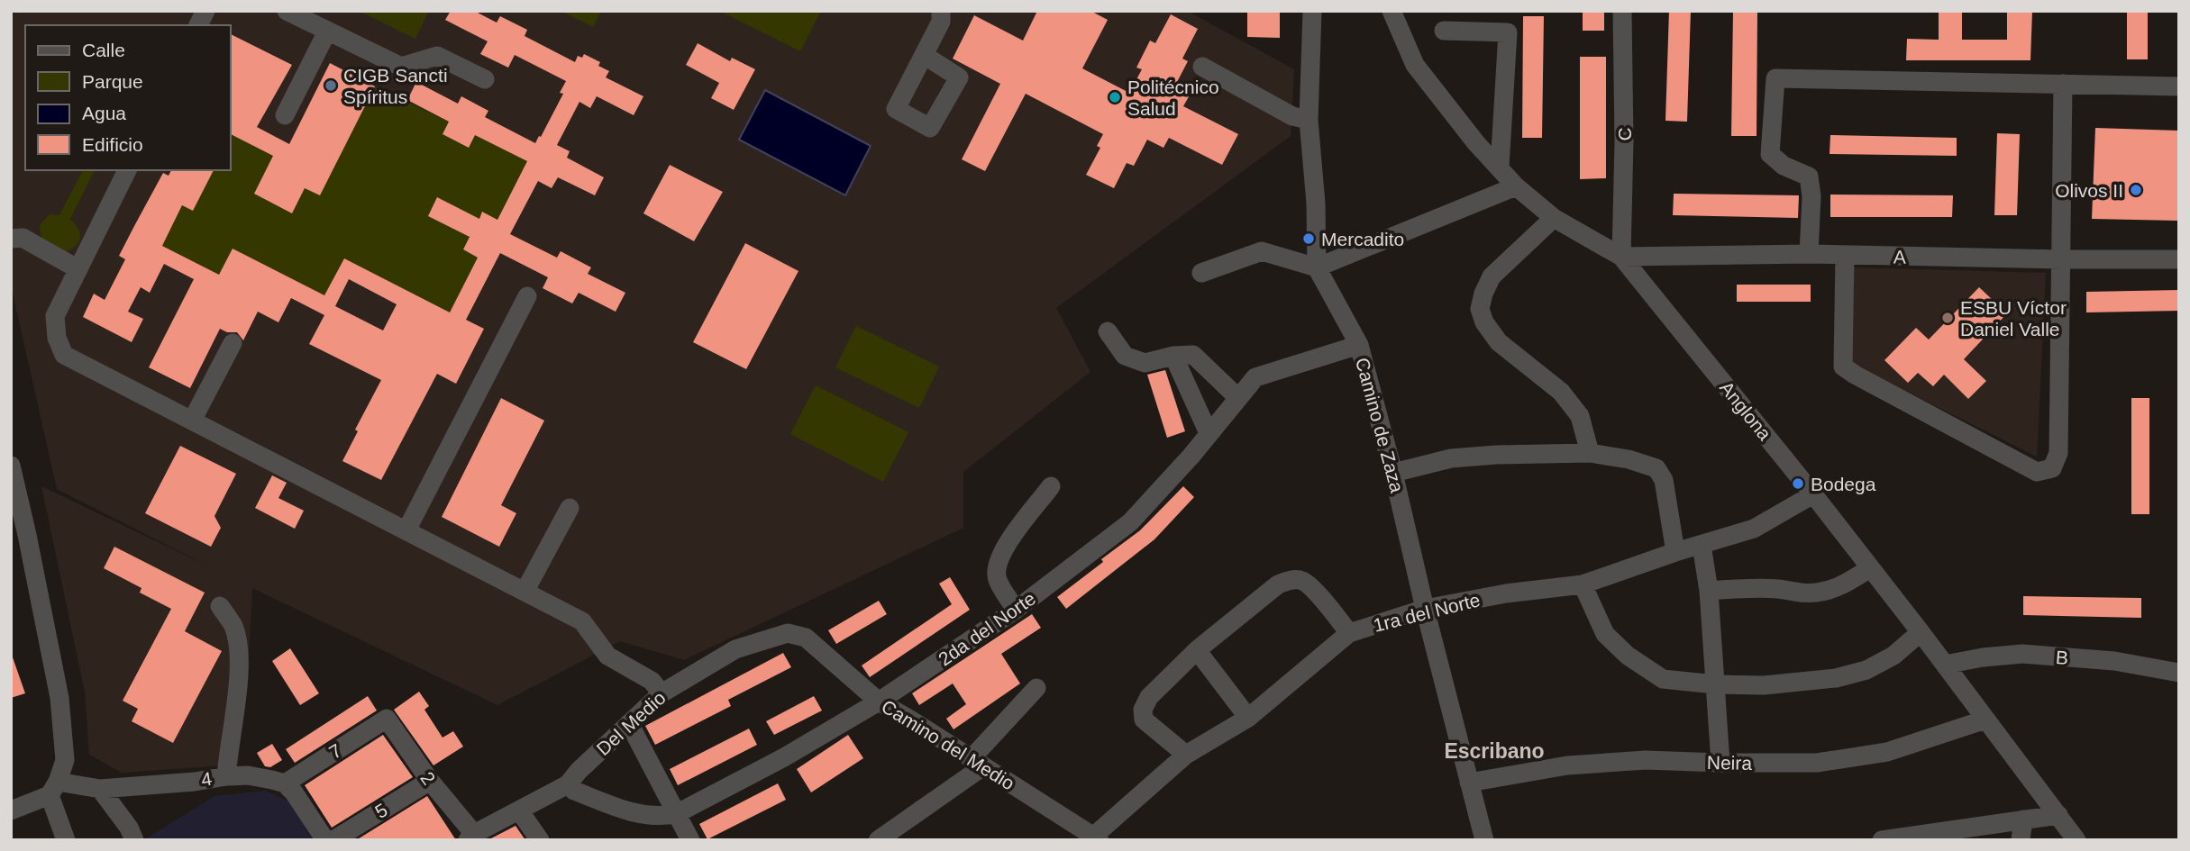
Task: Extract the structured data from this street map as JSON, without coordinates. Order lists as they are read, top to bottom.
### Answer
{
  "streets": {
    "street": [
      "C",
      "A",
      "Anglona",
      "Camino de Zaza",
      "1ra del Norte",
      "2da del Norte",
      "B",
      "Del Medio",
      "Camino del Medio",
      "7",
      "Neira",
      "2",
      "4",
      "5"
    ]
  },
  "crossings": [
    ["C", "A"],
    ["C", "Anglona"],
    ["A", "Anglona"],
    ["Anglona", "1ra del Norte"],
    ["Anglona", "B"],
    ["Anglona", "Neira"],
    ["Camino de Zaza", "1ra del Norte"],
    ["Camino de Zaza", "2da del Norte"],
    ["Camino de Zaza", "Neira"],
    ["1ra del Norte", "Camino del Medio"],
    ["2da del Norte", "Del Medio"],
    ["2da del Norte", "Camino del Medio"],
    ["Del Medio", "Camino del Medio"],
    ["Del Medio", "2"],
    ["7", "2"],
    ["7", "4"],
    ["2", "5"]
  ],
  "districts": ["Escribano"],
  "places": [
    "CIGB Sancti Spíritus",
    "Politécnico Salud",
    "Olivos II",
    "Mercadito",
    "ESBU Víctor Daniel Valle",
    "Bodega"
  ],
  "legend": [
    "Calle",
    "Parque",
    "Agua",
    "Edificio"
  ]
}
